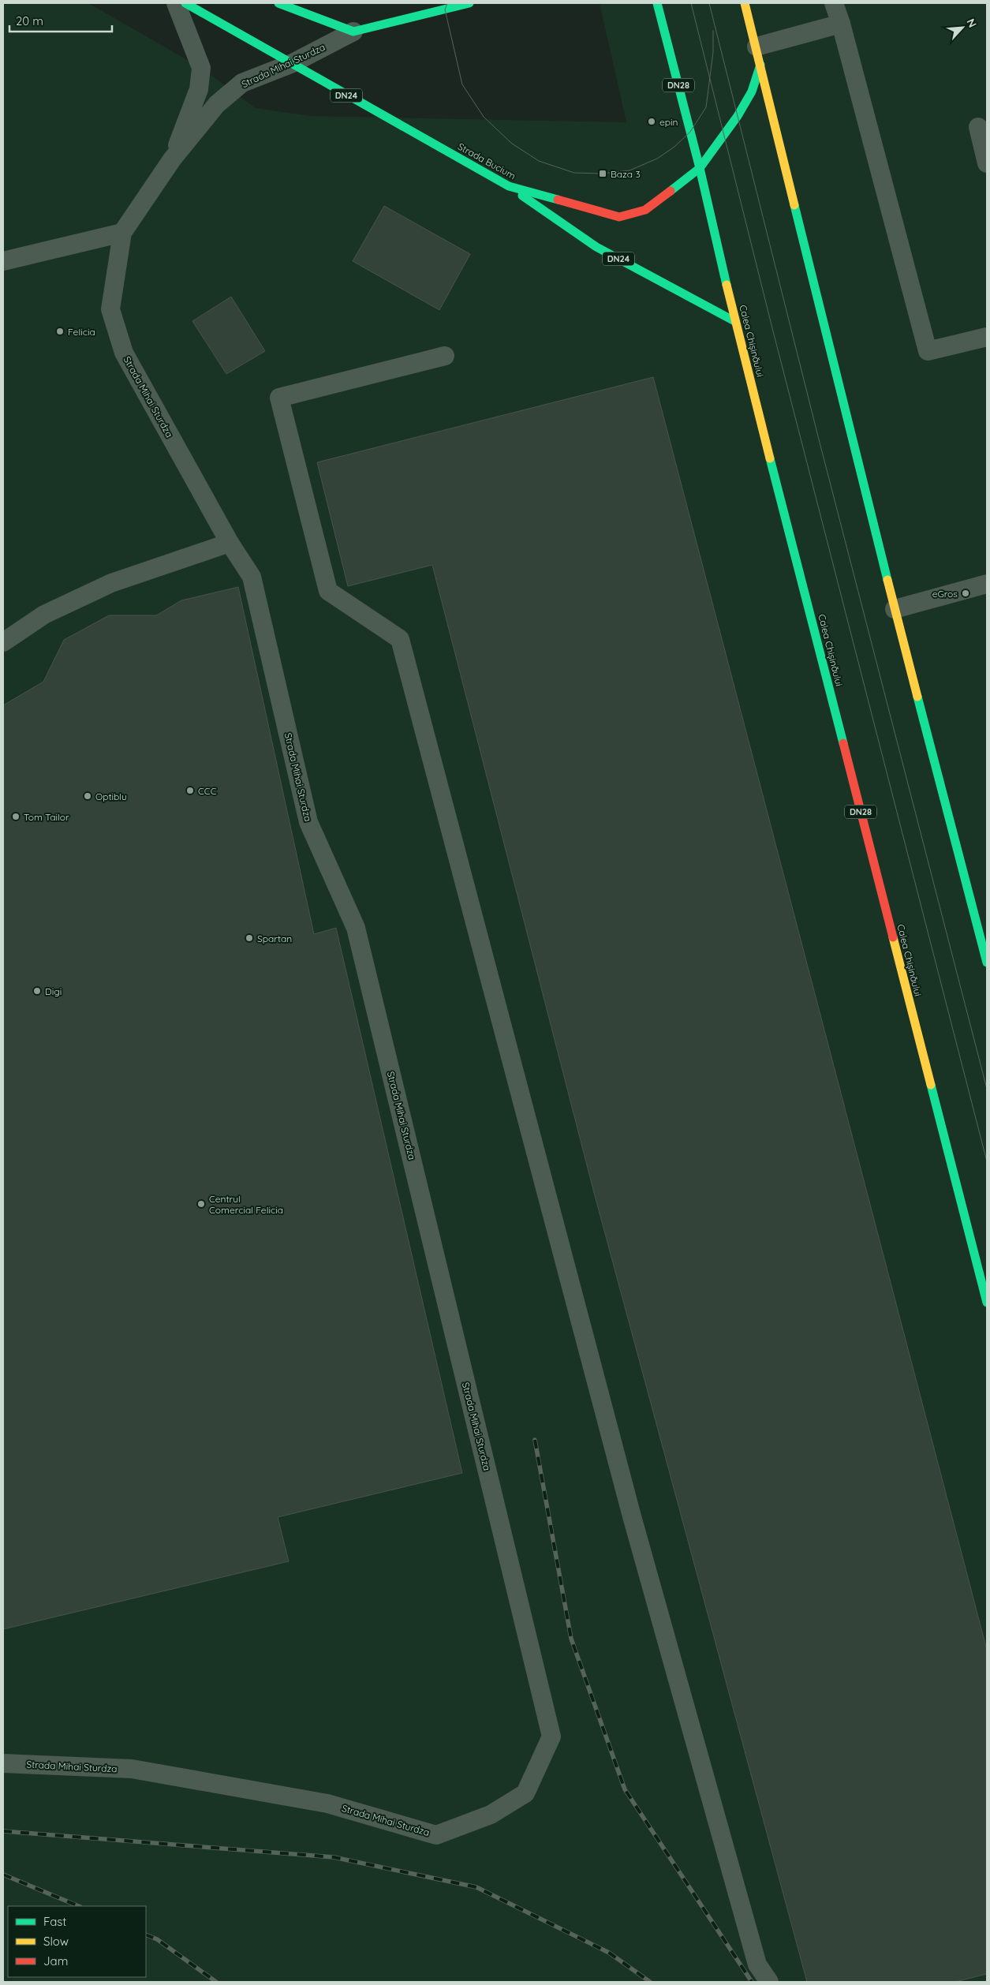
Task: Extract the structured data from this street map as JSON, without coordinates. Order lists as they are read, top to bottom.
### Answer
{
  "streets": {
    "main road": [
      "DN28",
      "DN24",
      "Strada Bucium",
      "Calea Chișinăului"
    ],
    "lane": ["Strada Mihai Sturdza"]
  },
  "crossings": [
    ["Strada Mihai Sturdza", "Strada Bucium"],
    ["DN24", "Strada Bucium"],
    ["DN24", "Calea Chișinăului"],
    ["Strada Bucium", "Calea Chișinăului"]
  ],
  "places": {
    "other": [
      "epin",
      "Felicia",
      "eGros",
      "CCC",
      "Optiblu",
      "Tom Tailor",
      "Spartan",
      "Digi",
      "Centrul Comercial Felicia"
    ],
    "transit": ["Baza 3"]
  },
  "legend": ["Fast", "Slow", "Jam"],
  "scale_bar": "20 m",
  "north": "top right"
}
